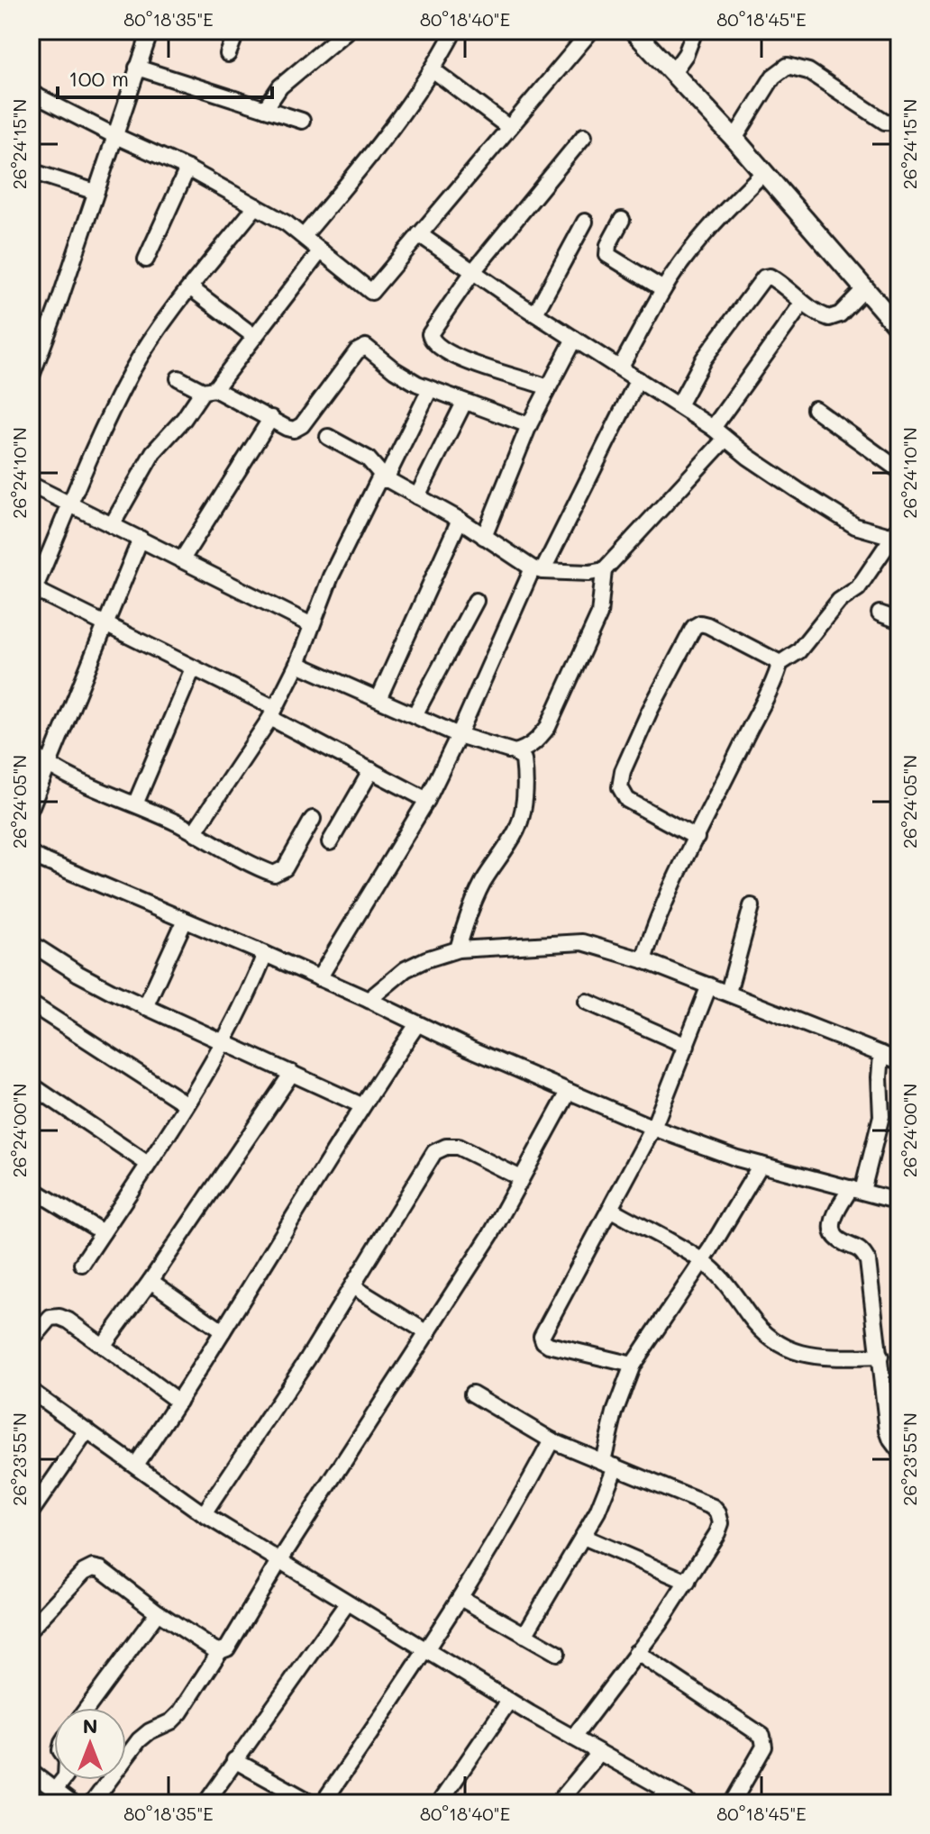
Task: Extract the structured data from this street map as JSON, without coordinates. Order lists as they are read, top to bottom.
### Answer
{
  "scale_bar": "100 m",
  "north": "top",
  "coordinates": [
    "80°18'35\"E",
    "80°18'40\"E",
    "80°18'45\"E",
    "26°24'15\"N",
    "26°24'10\"N",
    "26°24'05\"N",
    "26°24'00\"N",
    "26°23'55\"N"
  ]
}
